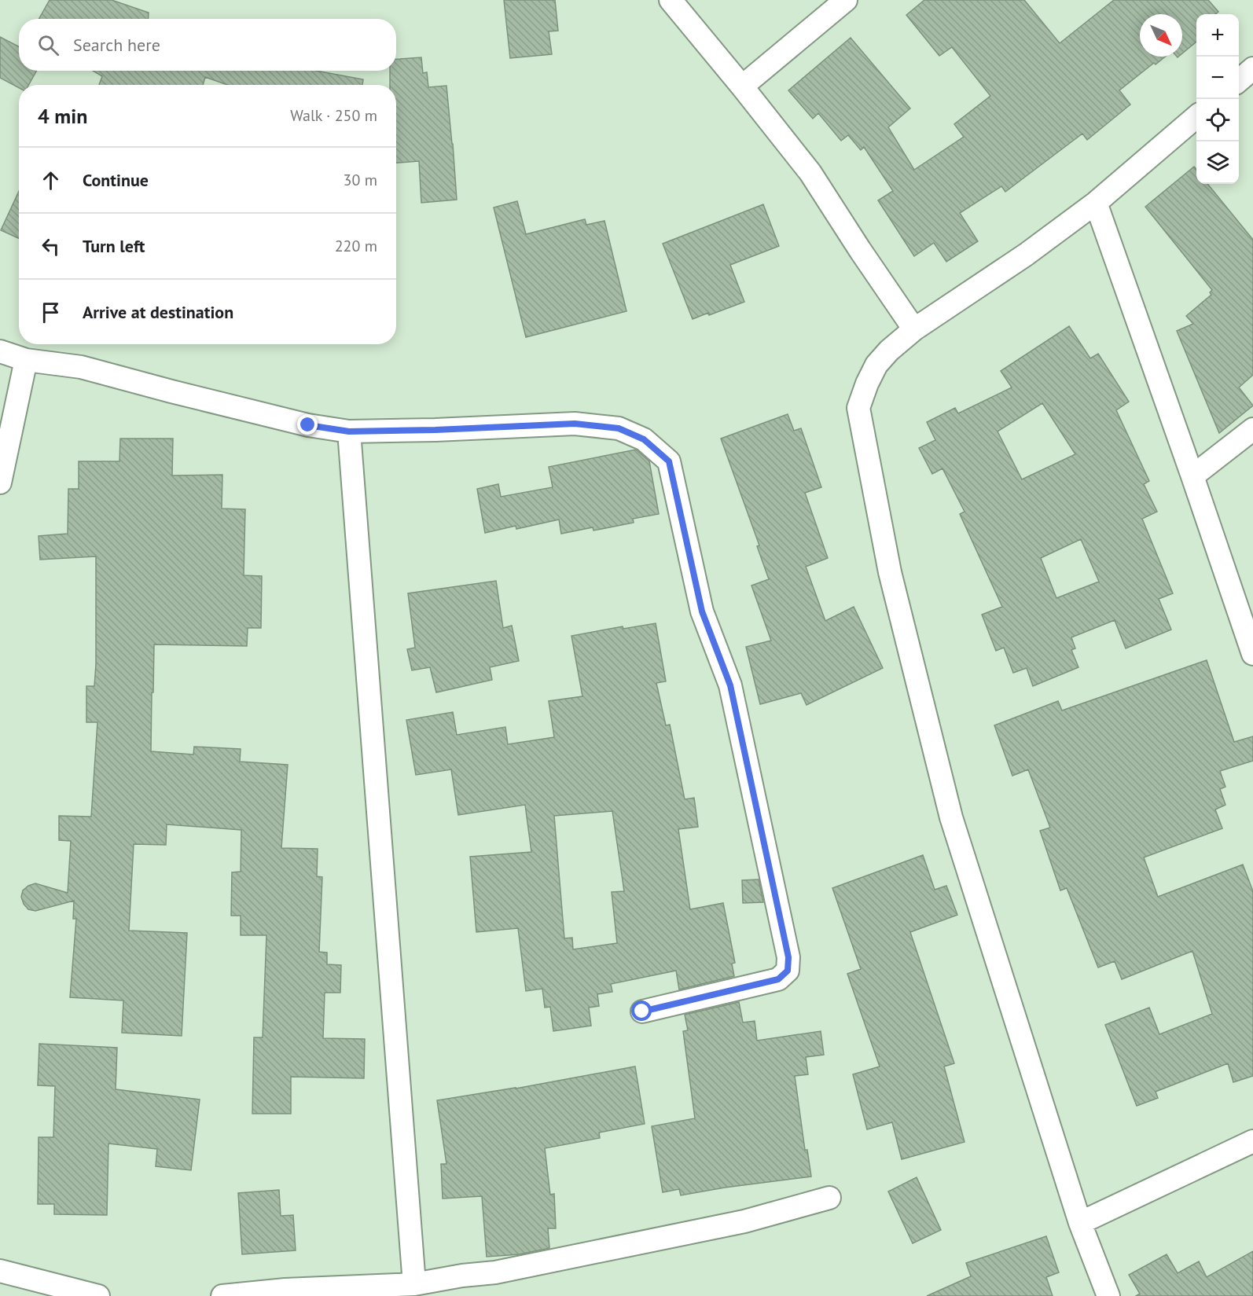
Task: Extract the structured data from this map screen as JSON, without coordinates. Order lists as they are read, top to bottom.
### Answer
{
  "north": "bottom right",
  "page": {
    "map_buttons": ["+", "−"],
    "search": "Search here",
    "heading": ["4 min", "Walk · 250 m"],
    "list": [
      ["Continue", "30 m"],
      ["Turn left", "220 m"],
      "Arrive at destination"
    ]
  }
}
